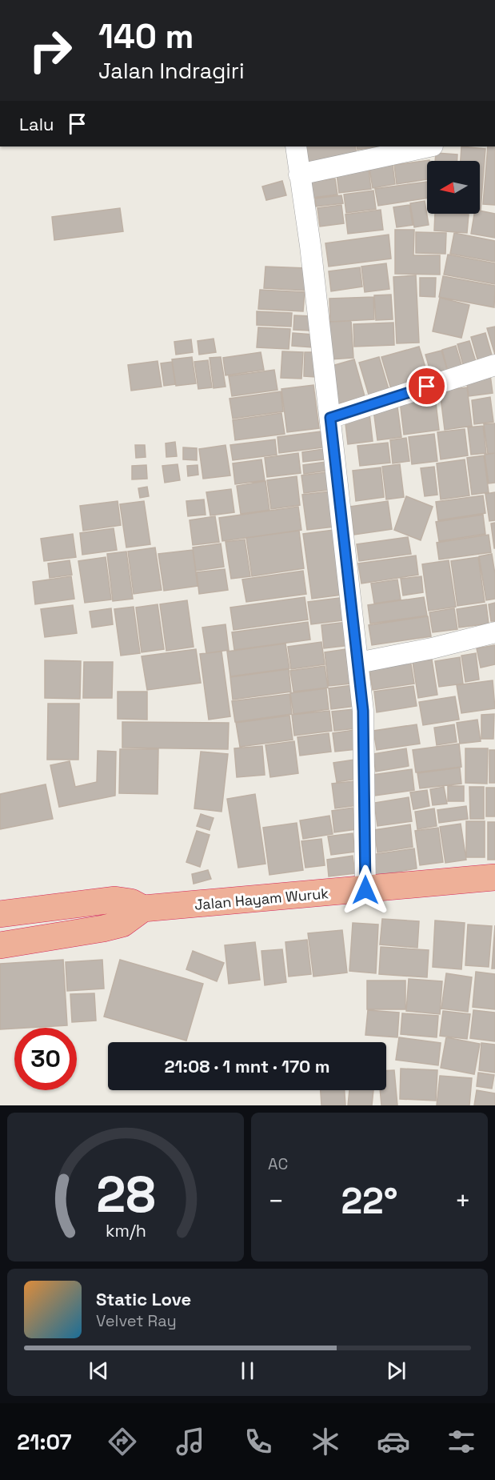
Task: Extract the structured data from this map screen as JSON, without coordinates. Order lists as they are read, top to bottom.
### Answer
{
  "streets": {
    "highway": ["Jalan Hayam Wuruk"]
  },
  "north": "left",
  "page": {
    "turn": ["140 m", "Jalan Indragiri"],
    "then": "Lalu",
    "limit": "30",
    "trip": "21:08 · 1 mnt · 170 m",
    "tile": "AC",
    "heat": ["−", "22°", "+"],
    "song": ["Static Love", "Velvet Ray"],
    "tabs": "21:07",
    "gauge": ["28", "km/h"]
  }
}
